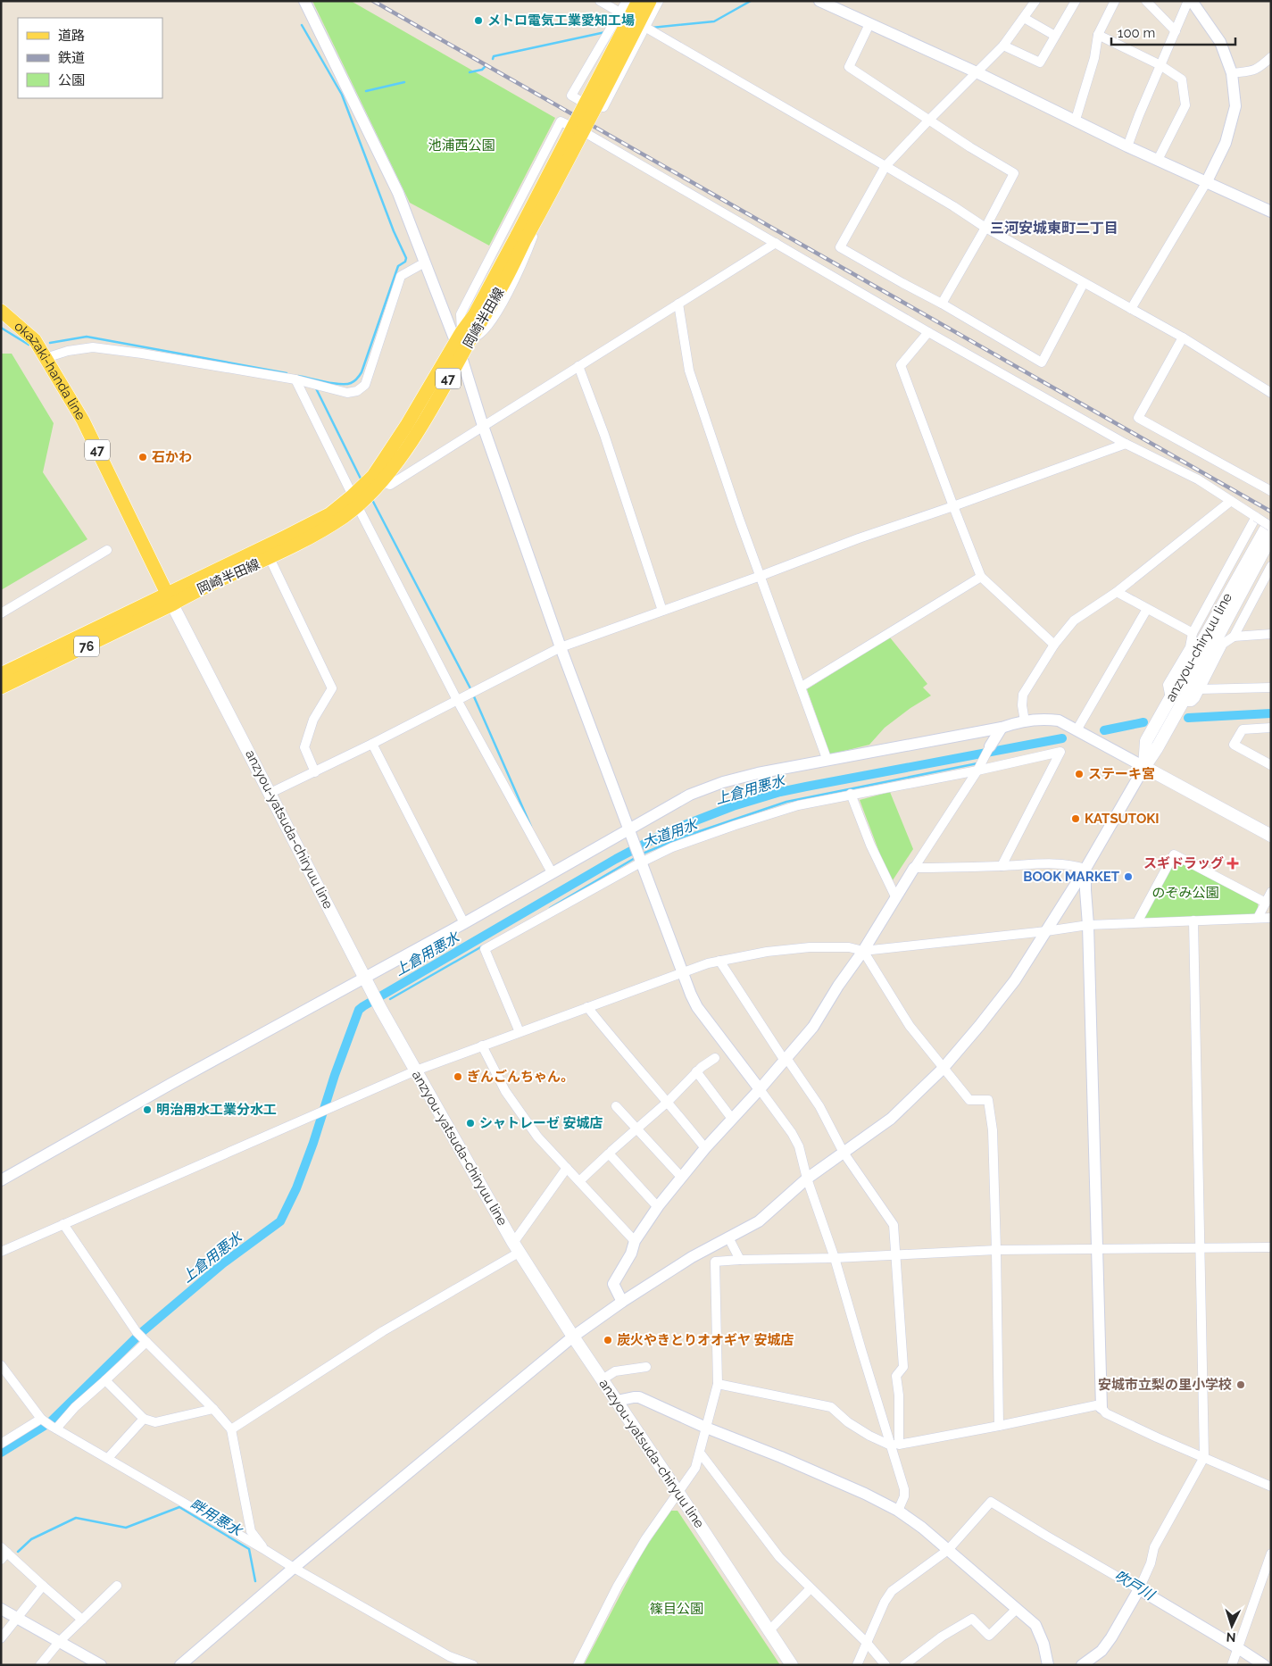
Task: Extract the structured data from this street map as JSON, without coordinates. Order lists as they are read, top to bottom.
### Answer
{
  "streets": {
    "main road": [
      "岡崎半田線",
      "okazaki-handa line",
      "47",
      "76",
      "anzyou-chiryuu line",
      "anzyou-yatsuda-chiryuu line"
    ]
  },
  "crossings": [
    ["岡崎半田線", "okazaki-handa line"],
    ["岡崎半田線", "76"],
    ["岡崎半田線", "anzyou-yatsuda-chiryuu line"],
    ["okazaki-handa line", "76"],
    ["okazaki-handa line", "anzyou-yatsuda-chiryuu line"],
    ["76", "anzyou-yatsuda-chiryuu line"]
  ],
  "districts": ["三河安城東町二丁目"],
  "water": [
    "上倉用悪水",
    "大道用水",
    "畔用悪水",
    "吹戸川"
  ],
  "parks": ["池浦西公園", "のぞみ公園", "篠目公園"],
  "places": {
    "other": [
      "メトロ電気工業愛知工場",
      "石かわ",
      "ステーキ宮",
      "KATSUTOKI",
      "BOOK MARKET",
      "ぎんごんちゃん。",
      "明治用水工業分水工",
      "シャトレーゼ 安城店",
      "炭火やきとりオオギヤ 安城店",
      "安城市立梨の里小学校"
    ],
    "health": ["スギドラッグ"]
  },
  "legend": ["道路", "鉄道", "公園"],
  "scale_bar": "100 m",
  "north": "bottom"
}
